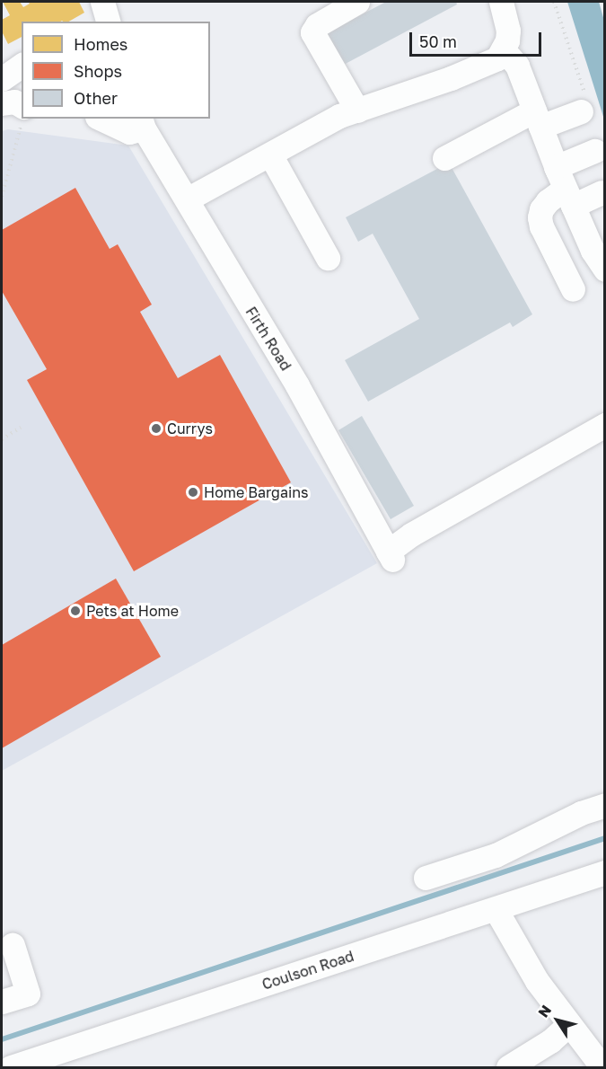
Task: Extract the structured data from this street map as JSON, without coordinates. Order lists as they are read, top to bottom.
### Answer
{
  "streets": {
    "street": ["Firth Road", "Coulson Road"]
  },
  "places": ["Currys", "Home Bargains", "Pets at Home"],
  "legend": ["Homes", "Shops", "Other"],
  "scale_bar": "50 m",
  "north": "top left"
}
